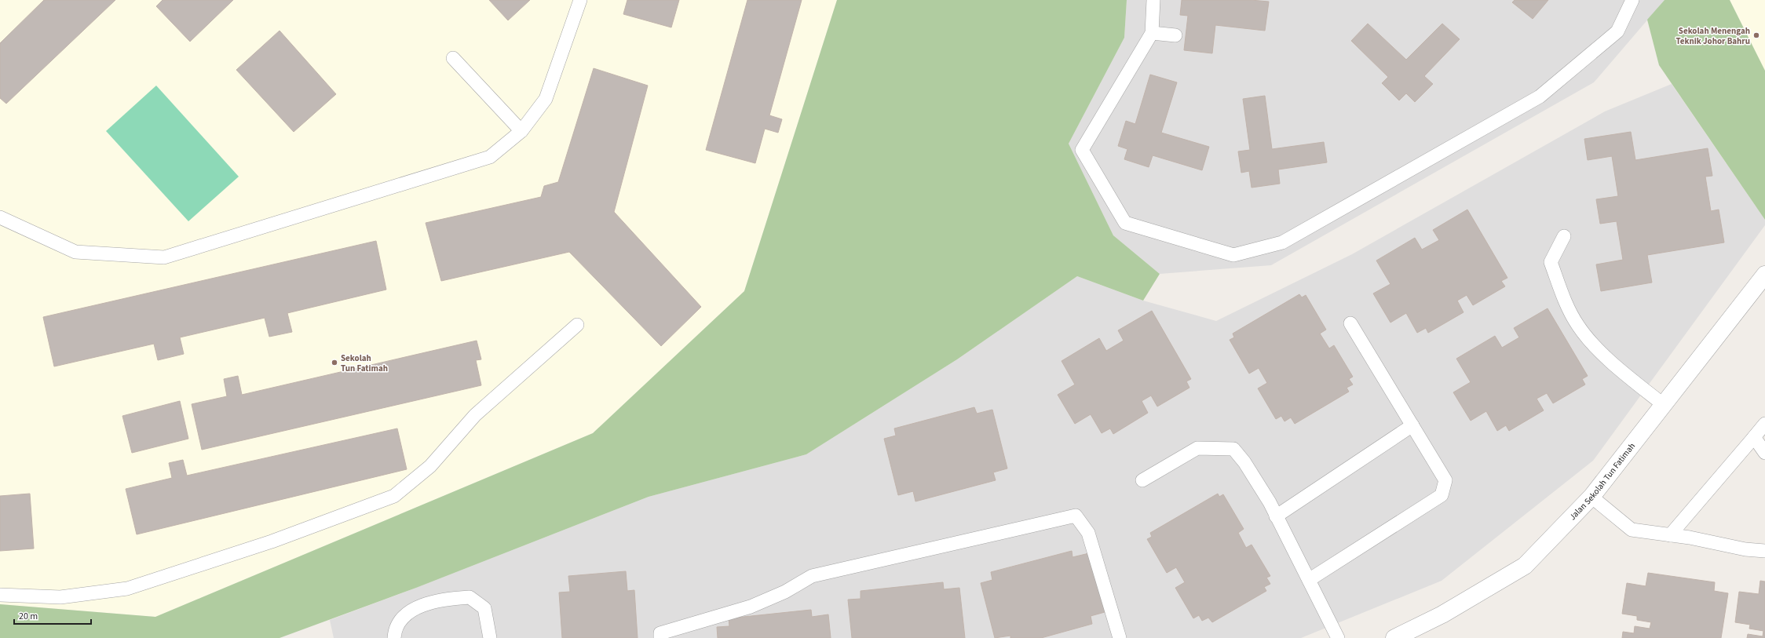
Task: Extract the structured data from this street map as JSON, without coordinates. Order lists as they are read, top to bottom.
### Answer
{
  "streets": {
    "street": ["Jalan Sekolah Tun Fatimah"]
  },
  "places": ["Sekolah Menengah Teknik Johor Bahru", "Sekolah Tun Fatimah"],
  "scale_bar": "20 m"
}
